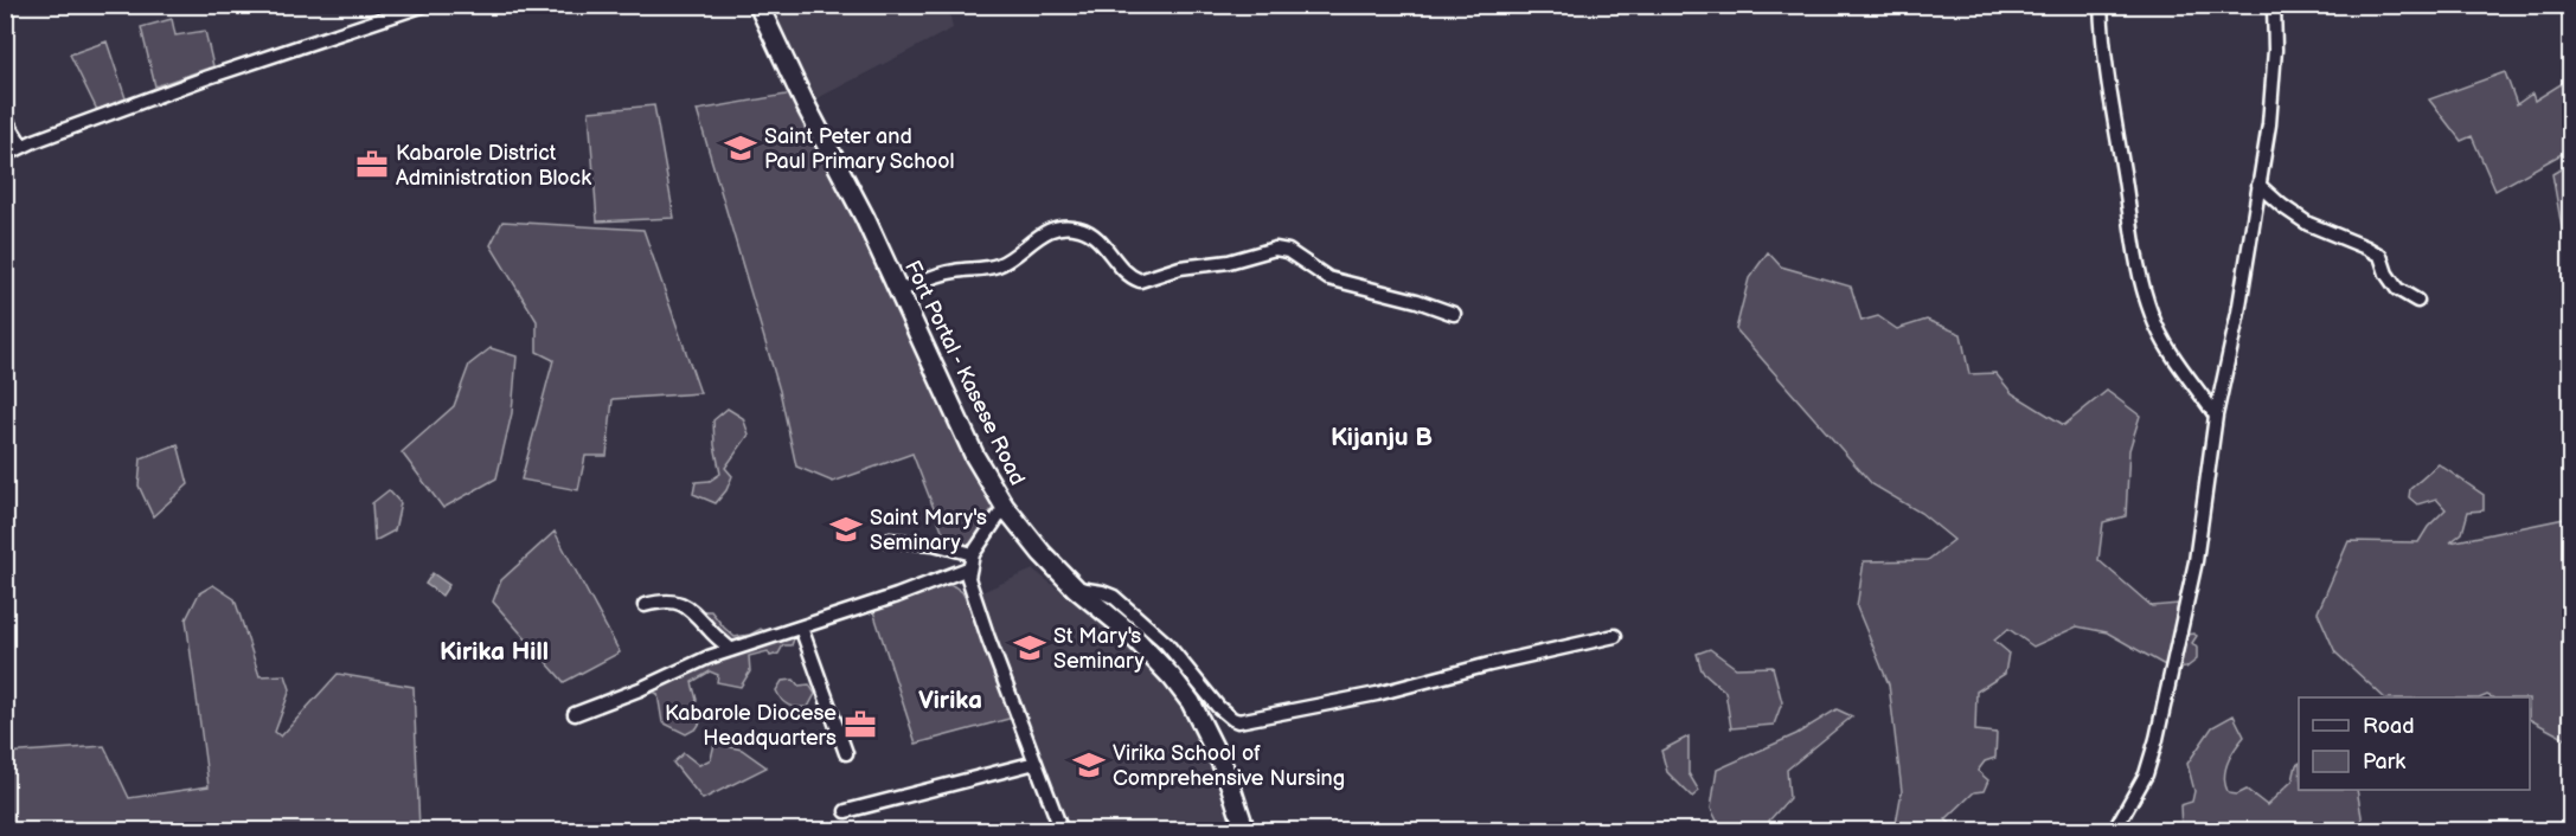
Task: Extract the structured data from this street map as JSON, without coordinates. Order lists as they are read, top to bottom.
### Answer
{
  "streets": {
    "highway": ["Fort Portal - Kasese Road"]
  },
  "districts": ["Kijanju B", "Kirika Hill", "Virika"],
  "places": {
    "school or university": [
      "Saint Peter and Paul Primary School",
      "Saint Mary's Seminary",
      "St Mary's Seminary",
      "Virika School of Comprehensive Nursing"
    ],
    "office": ["Kabarole District Administration Block", "Kabarole Diocese Headquarters"]
  },
  "legend": ["Road", "Park"]
}
